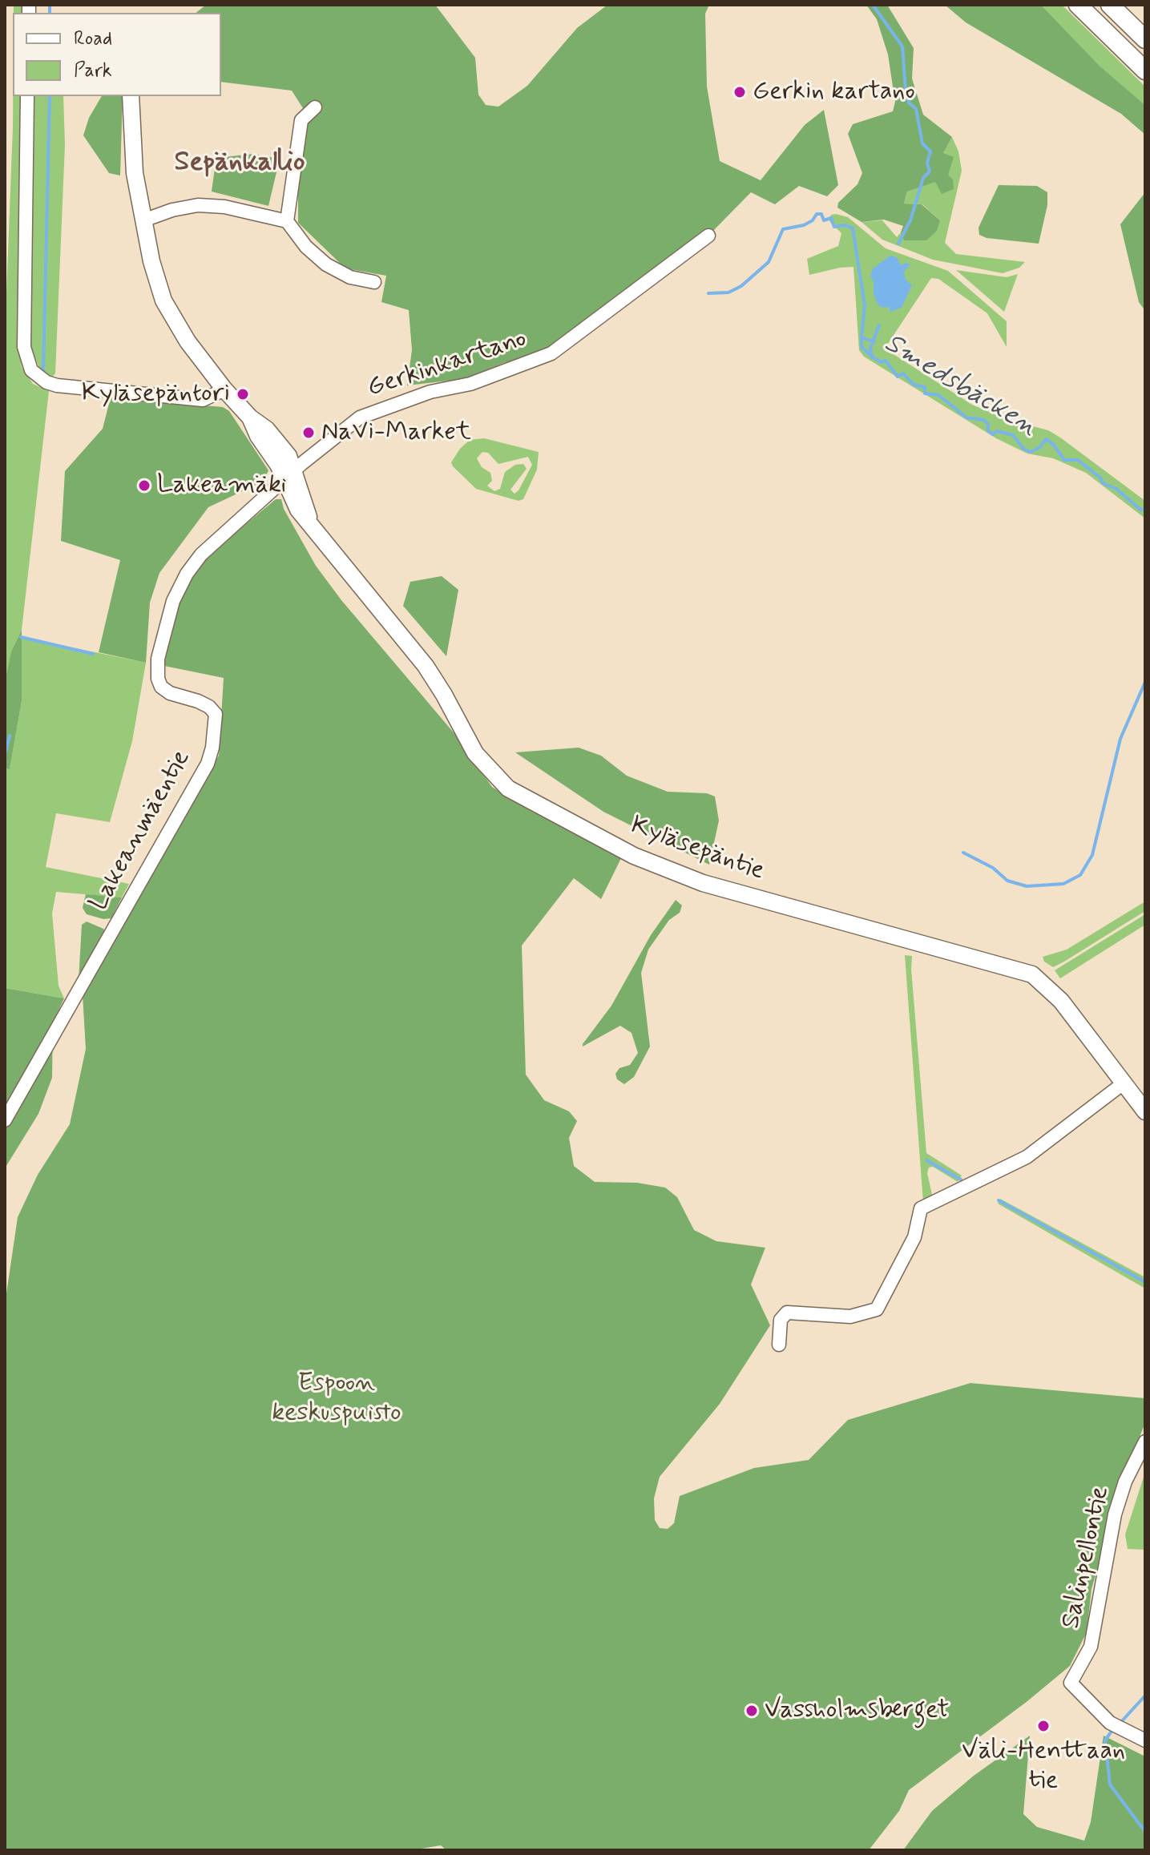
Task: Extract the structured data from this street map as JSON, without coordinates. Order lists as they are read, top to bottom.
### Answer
{
  "streets": {
    "main road": ["Kyläsepäntie"],
    "street": ["Gerkinkartano", "Lakeanmäentie", "Salinpellontie"]
  },
  "crossings": [
    ["Gerkinkartano", "Lakeanmäentie"],
    ["Gerkinkartano", "Kyläsepäntie"],
    ["Lakeanmäentie", "Kyläsepäntie"]
  ],
  "districts": ["Sepänkallio"],
  "water": ["Smedsbäcken"],
  "parks": ["Espoon keskuspuisto"],
  "places": [
    "Gerkin kartano",
    "Kyläsepäntori",
    "NaVi-Market",
    "Lakeamäki",
    "Vassholmsberget",
    "Väli-Henttaan tie"
  ],
  "legend": ["Road", "Park"]
}
